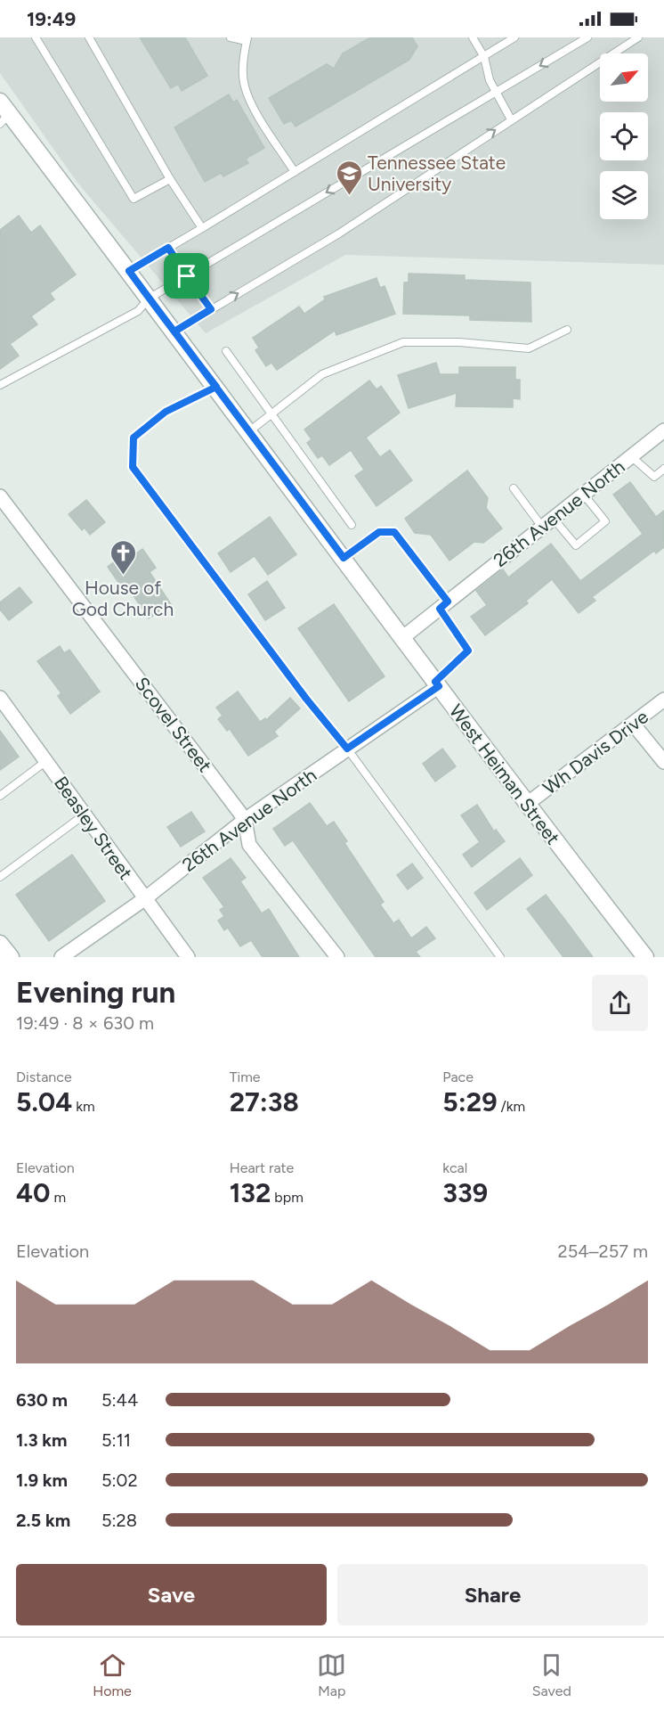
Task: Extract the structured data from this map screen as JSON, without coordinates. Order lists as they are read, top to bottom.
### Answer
{
  "streets": {
    "street": [
      "26th Avenue North",
      "Scovel Street",
      "Wh Davis Drive",
      "West Heiman Street",
      "Beasley Street"
    ]
  },
  "crossings": [
    ["26th Avenue North", "Scovel Street"],
    ["26th Avenue North", "West Heiman Street"],
    ["26th Avenue North", "Beasley Street"],
    ["Wh Davis Drive", "West Heiman Street"]
  ],
  "places": {
    "school or university": ["Tennessee State University"],
    "church": ["House of God Church"]
  },
  "north": "top right",
  "page": {
    "status": "19:49",
    "heading": ["Evening run", "19:49 · 8 × 630 m"],
    "stats": [
      ["Distance", "5.04 km"],
      ["Time", "27:38"],
      ["Pace", "5:29 /km"],
      ["Elevation", "40 m"],
      ["Heart rate", "132 bpm"],
      ["kcal", "339"]
    ],
    "chart": ["Elevation", "254–257 m"],
    "list": [
      {
        "name": "630 m",
        "note": "5:44"
      },
      {
        "name": "1.3 km",
        "note": "5:11"
      },
      {
        "name": "1.9 km",
        "note": "5:02"
      },
      {
        "name": "2.5 km",
        "note": "5:28"
      }
    ],
    "buttons": ["Save", "Share"],
    "tabs": ["Home", "Map", "Saved"]
  }
}
